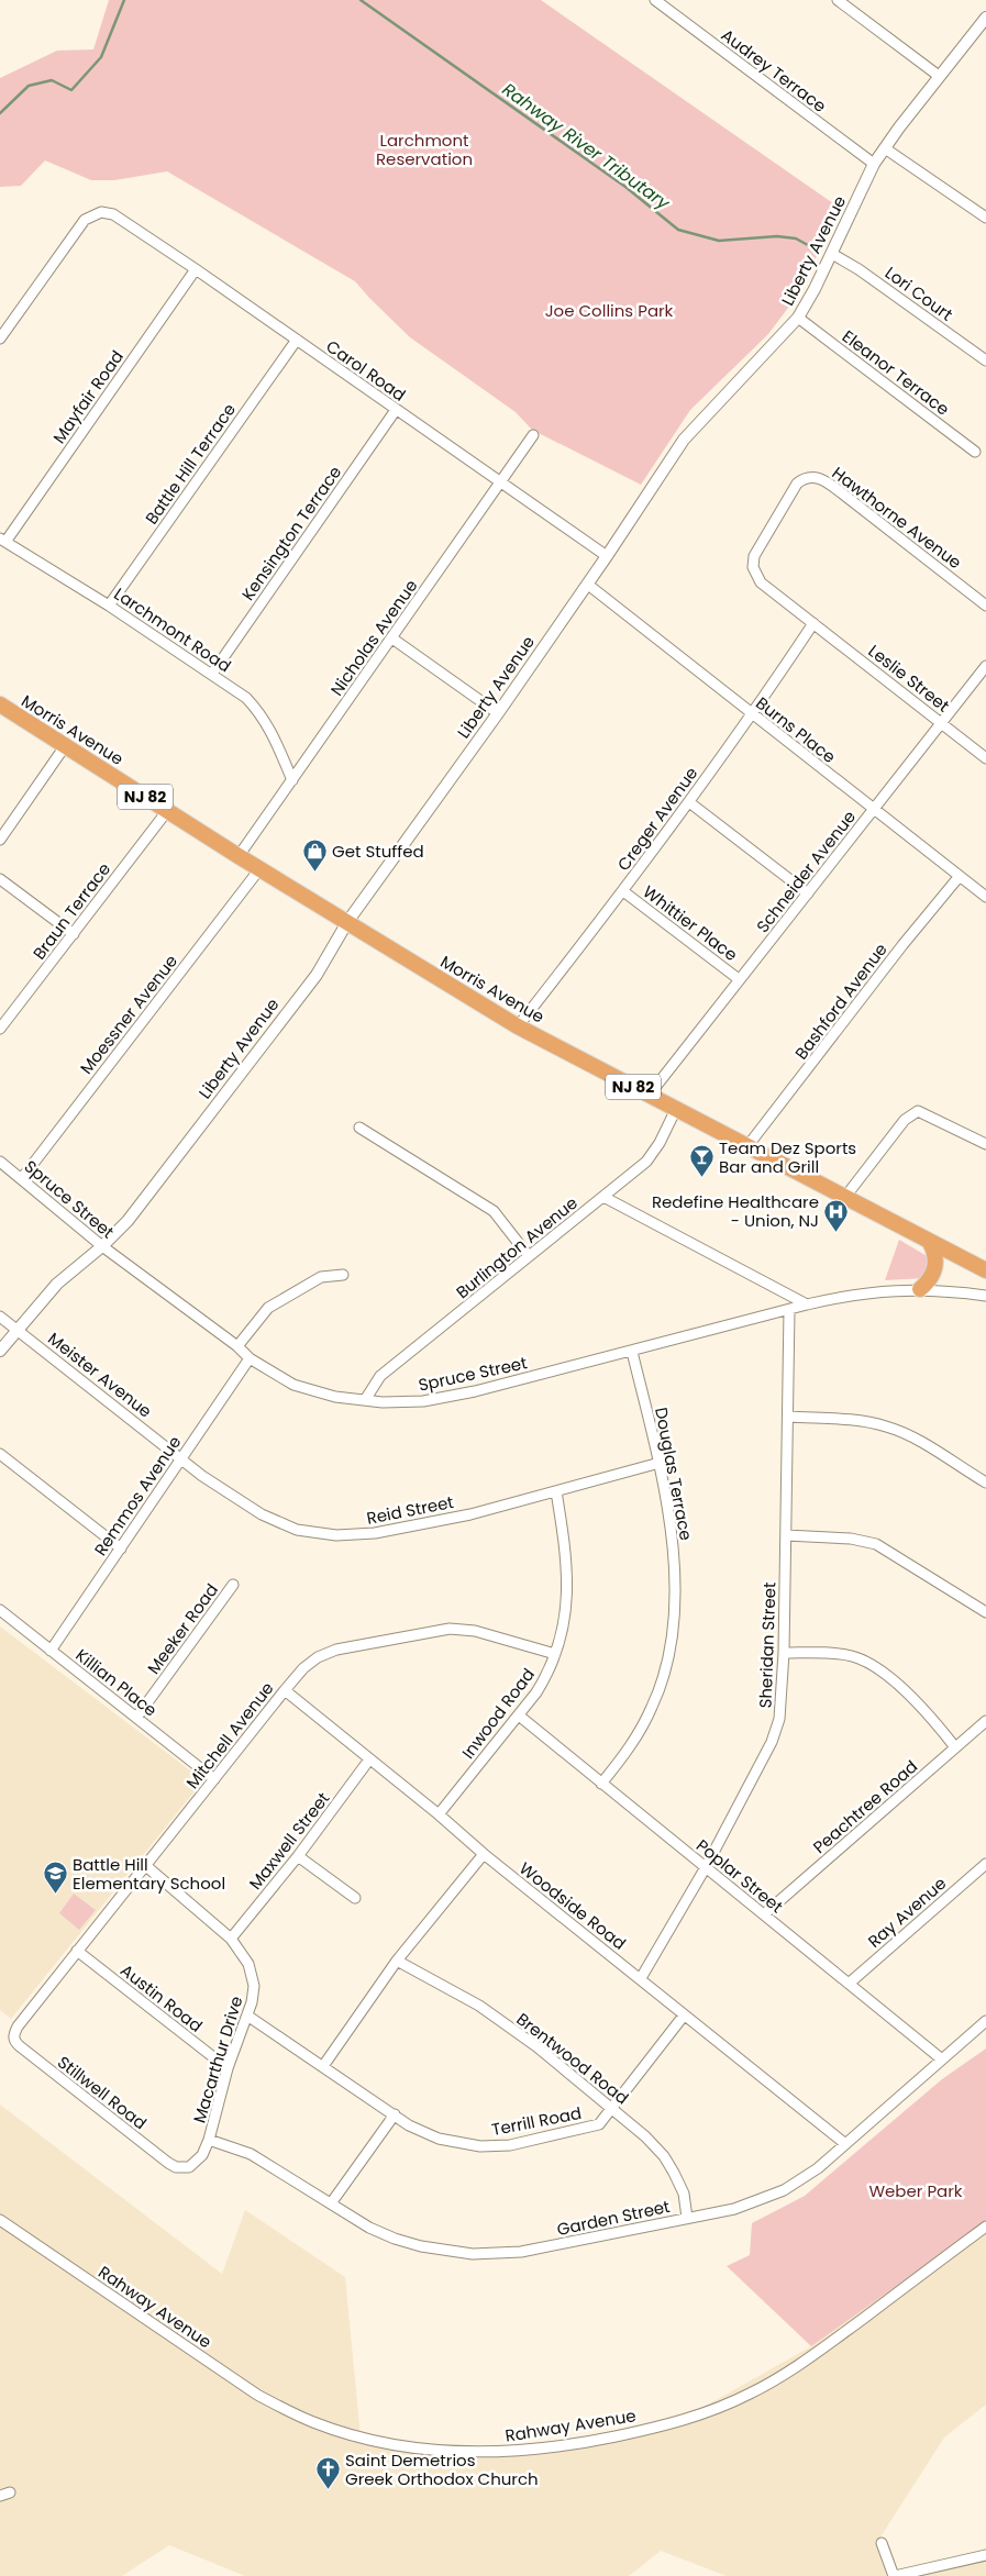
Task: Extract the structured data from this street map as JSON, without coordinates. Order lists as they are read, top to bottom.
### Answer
{
  "streets": {
    "main road": ["Morris Avenue", "NJ 82"],
    "street": [
      "Audrey Terrace",
      "Liberty Avenue",
      "Lori Court",
      "Carol Road",
      "Eleanor Terrace",
      "Mayfair Road",
      "Battle Hill Terrace",
      "Hawthorne Avenue",
      "Kensington Terrace",
      "Larchmont Road",
      "Nicholas Avenue",
      "Leslie Street",
      "Burns Place",
      "Creger Avenue",
      "Schneider Avenue",
      "Braun Terrace",
      "Whittier Place",
      "Bashford Avenue",
      "Moessner Avenue",
      "Spruce Street",
      "Burlington Avenue",
      "Meister Avenue",
      "Douglas Terrace",
      "Remmos Avenue",
      "Reid Street",
      "Meeker Road",
      "Sheridan Street",
      "Killian Place",
      "Inwood Road",
      "Mitchell Avenue",
      "Peachtree Road",
      "Maxwell Street",
      "Poplar Street",
      "Woodside Road",
      "Ray Avenue",
      "Austin Road",
      "Brentwood Road",
      "Macarthur Drive",
      "Stillwell Road",
      "Terrill Road",
      "Garden Street",
      "Rahway Avenue"
    ]
  },
  "crossings": [
    ["Audrey Terrace", "Liberty Avenue"],
    ["Liberty Avenue", "Lori Court"],
    ["Liberty Avenue", "Carol Road"],
    ["Liberty Avenue", "Eleanor Terrace"],
    ["Liberty Avenue", "Morris Avenue"],
    ["Liberty Avenue", "Burns Place"],
    ["Liberty Avenue", "Spruce Street"],
    ["Liberty Avenue", "Meister Avenue"],
    ["Carol Road", "Mayfair Road"],
    ["Carol Road", "Battle Hill Terrace"],
    ["Carol Road", "Kensington Terrace"],
    ["Carol Road", "Nicholas Avenue"],
    ["Mayfair Road", "Larchmont Road"],
    ["Battle Hill Terrace", "Larchmont Road"],
    ["Hawthorne Avenue", "Leslie Street"],
    ["Hawthorne Avenue", "Creger Avenue"],
    ["Kensington Terrace", "Larchmont Road"],
    ["Larchmont Road", "Nicholas Avenue"],
    ["Nicholas Avenue", "Morris Avenue"],
    ["Leslie Street", "Creger Avenue"],
    ["Leslie Street", "Schneider Avenue"],
    ["Morris Avenue", "Creger Avenue"],
    ["Morris Avenue", "Schneider Avenue"],
    ["Morris Avenue", "Braun Terrace"],
    ["Morris Avenue", "Bashford Avenue"],
    ["Morris Avenue", "Moessner Avenue"],
    ["Morris Avenue", "Burlington Avenue"],
    ["Burns Place", "Creger Avenue"],
    ["Burns Place", "Schneider Avenue"],
    ["Burns Place", "Bashford Avenue"],
    ["Creger Avenue", "Whittier Place"],
    ["Schneider Avenue", "Whittier Place"],
    ["Moessner Avenue", "Spruce Street"],
    ["Spruce Street", "Burlington Avenue"],
    ["Spruce Street", "Douglas Terrace"],
    ["Spruce Street", "Remmos Avenue"],
    ["Spruce Street", "Sheridan Street"],
    ["Meister Avenue", "Remmos Avenue"],
    ["Meister Avenue", "Reid Street"],
    ["Douglas Terrace", "Reid Street"],
    ["Douglas Terrace", "Poplar Street"],
    ["Remmos Avenue", "Reid Street"],
    ["Remmos Avenue", "Killian Place"],
    ["Reid Street", "Inwood Road"],
    ["Meeker Road", "Killian Place"],
    ["Sheridan Street", "Poplar Street"],
    ["Sheridan Street", "Woodside Road"],
    ["Killian Place", "Mitchell Avenue"],
    ["Inwood Road", "Mitchell Avenue"],
    ["Inwood Road", "Poplar Street"],
    ["Inwood Road", "Woodside Road"],
    ["Mitchell Avenue", "Woodside Road"],
    ["Mitchell Avenue", "Austin Road"],
    ["Mitchell Avenue", "Macarthur Drive"],
    ["Mitchell Avenue", "Stillwell Road"],
    ["Peachtree Road", "Poplar Street"],
    ["Maxwell Street", "Woodside Road"],
    ["Maxwell Street", "Macarthur Drive"],
    ["Poplar Street", "Ray Avenue"],
    ["Poplar Street", "Garden Street"],
    ["Woodside Road", "Terrill Road"],
    ["Woodside Road", "Garden Street"],
    ["Austin Road", "Macarthur Drive"],
    ["Brentwood Road", "Terrill Road"],
    ["Brentwood Road", "Garden Street"],
    ["Macarthur Drive", "Stillwell Road"],
    ["Macarthur Drive", "Terrill Road"],
    ["Macarthur Drive", "Garden Street"]
  ],
  "water": ["Rahway River Tributary"],
  "parks": ["Larchmont Reservation", "Joe Collins Park", "Weber Park"],
  "places": {
    "shop": ["Get Stuffed"],
    "bar": ["Team Dez Sports Bar and Grill"],
    "hospital": ["Redefine Healthcare - Union, NJ"],
    "school or university": ["Battle Hill Elementary School"],
    "church": ["Saint Demetrios Greek Orthodox Church"]
  }
}
